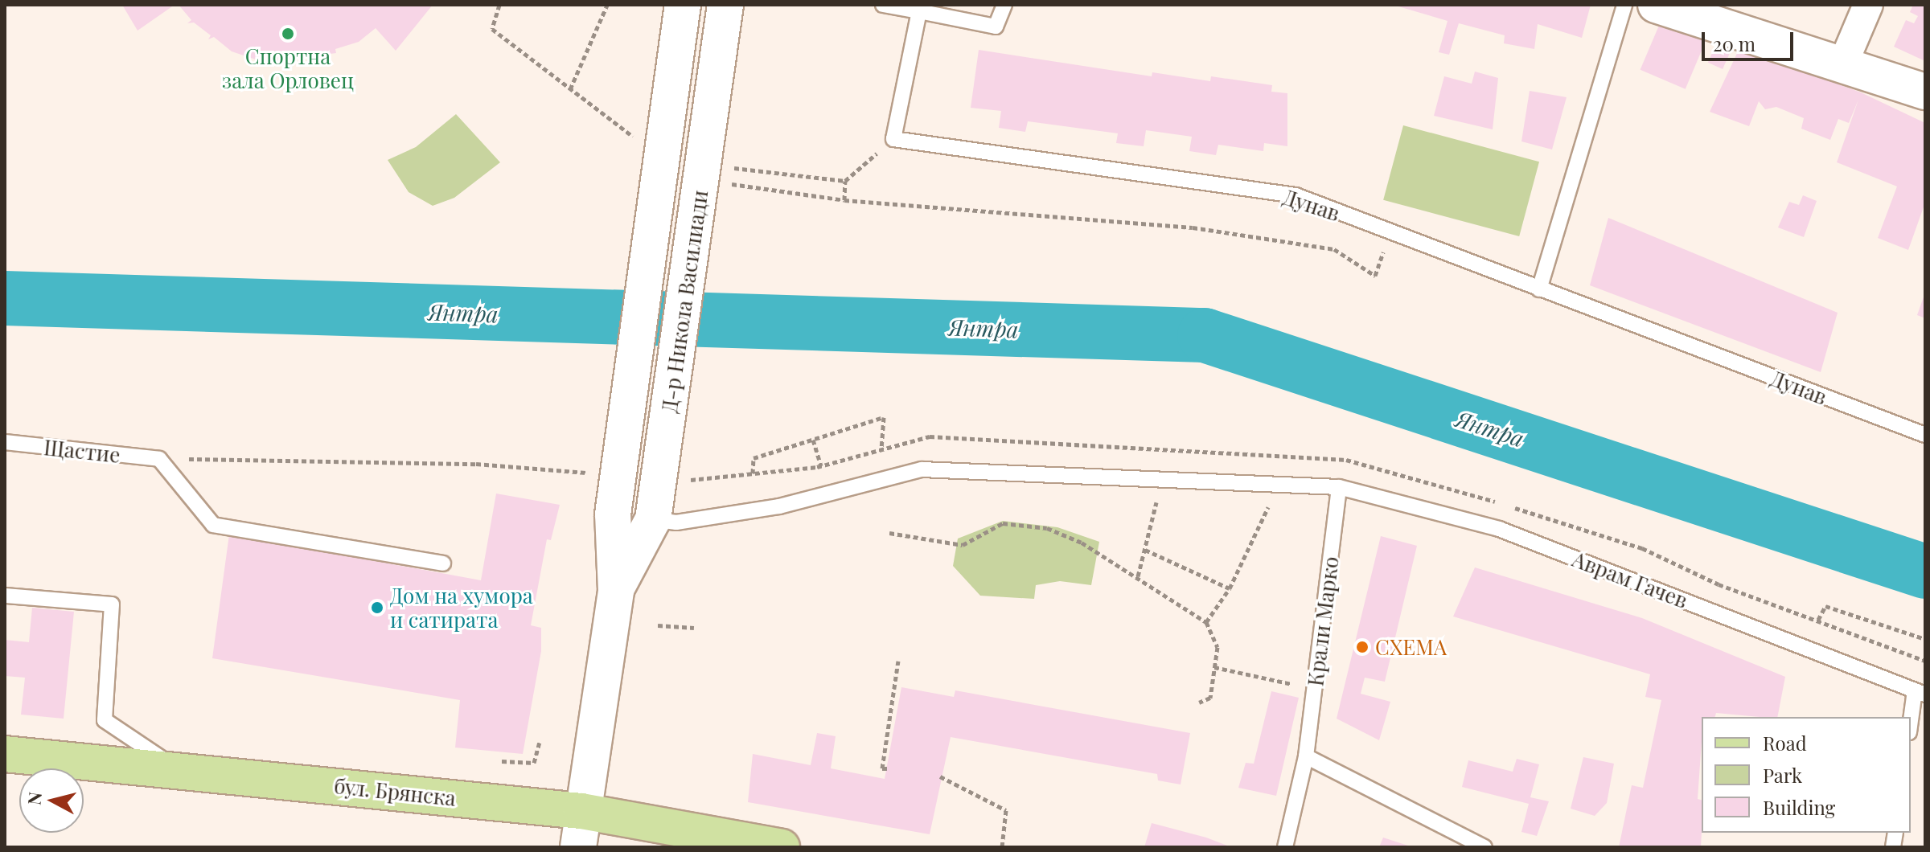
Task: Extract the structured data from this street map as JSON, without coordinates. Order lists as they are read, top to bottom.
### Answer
{
  "streets": {
    "main road": ["бул. Брянска"],
    "street": ["Д-р Никола Василиади"],
    "lane": [
      "Дунав",
      "Щастие",
      "Аврам Гачев",
      "Крали Марко"
    ]
  },
  "crossings": [
    ["Д-р Никола Василиади", "Аврам Гачев"],
    ["Д-р Никола Василиади", "бул. Брянска"],
    ["Аврам Гачев", "Крали Марко"]
  ],
  "water": ["Янтра"],
  "places": ["Спортна зала Орловец", "Дом на хумора и сатирата", "СХЕМА"],
  "legend": ["Road", "Park", "Building"],
  "scale_bar": "20 m",
  "north": "left"
}
